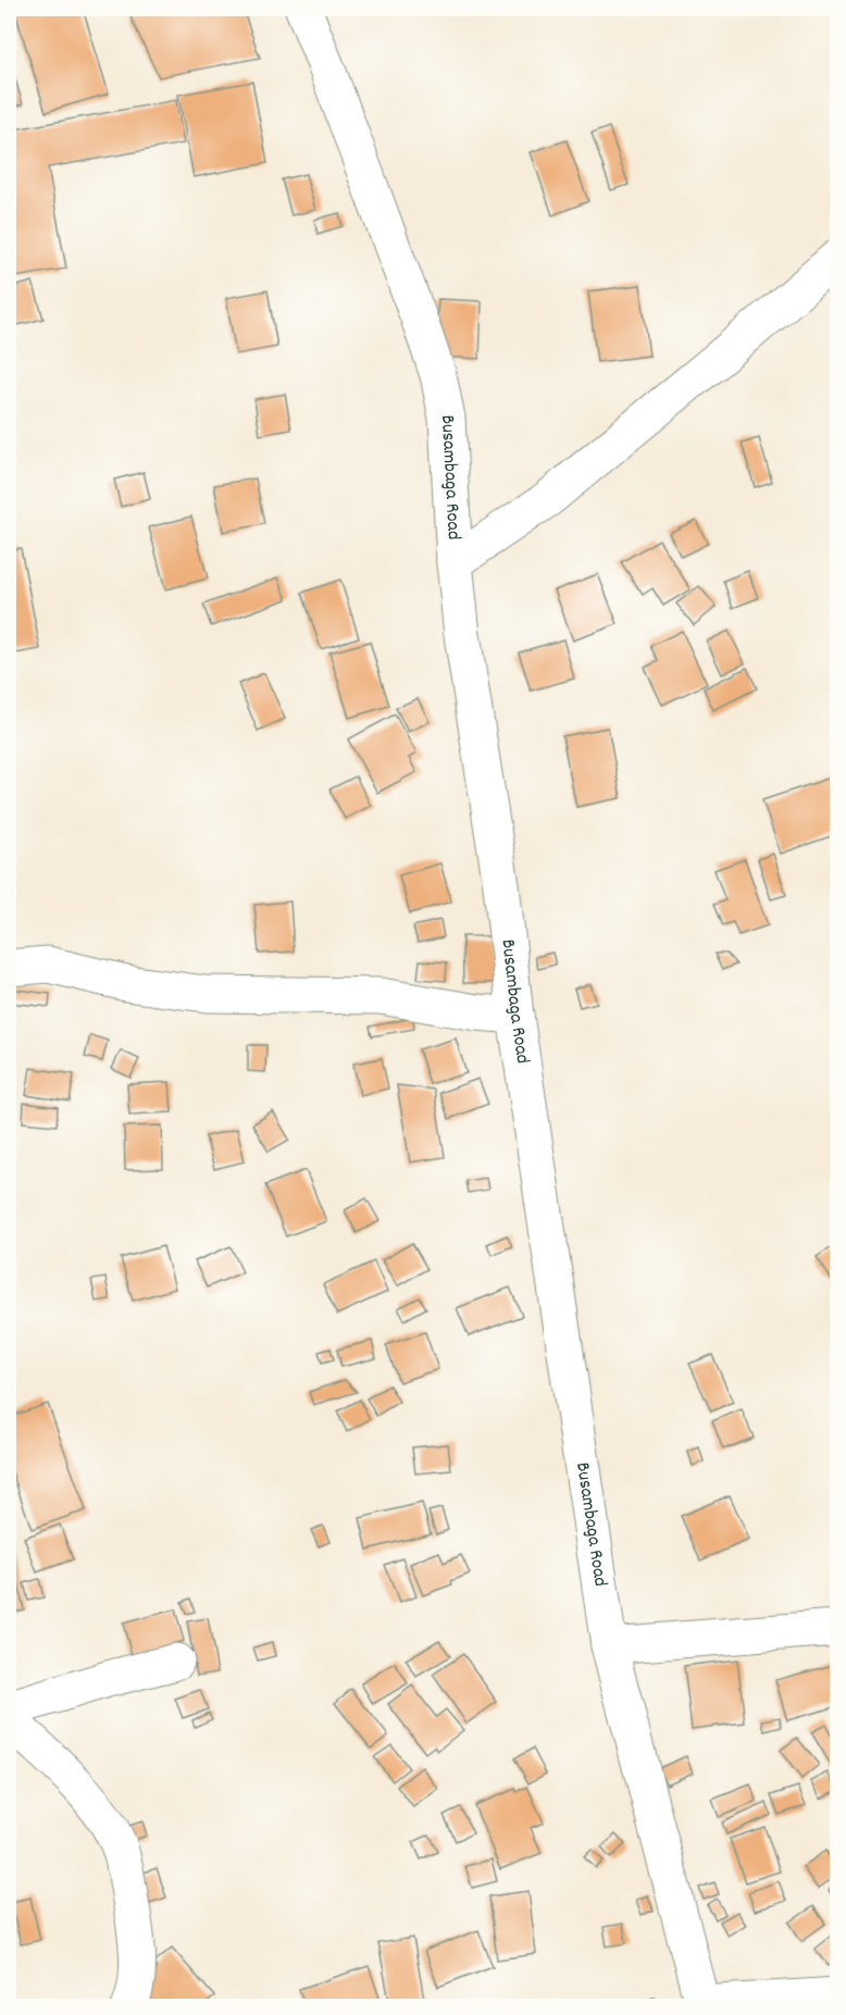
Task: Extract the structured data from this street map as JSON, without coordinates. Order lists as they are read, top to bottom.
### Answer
{
  "streets": {
    "street": ["Busambaga Road"]
  }
}
